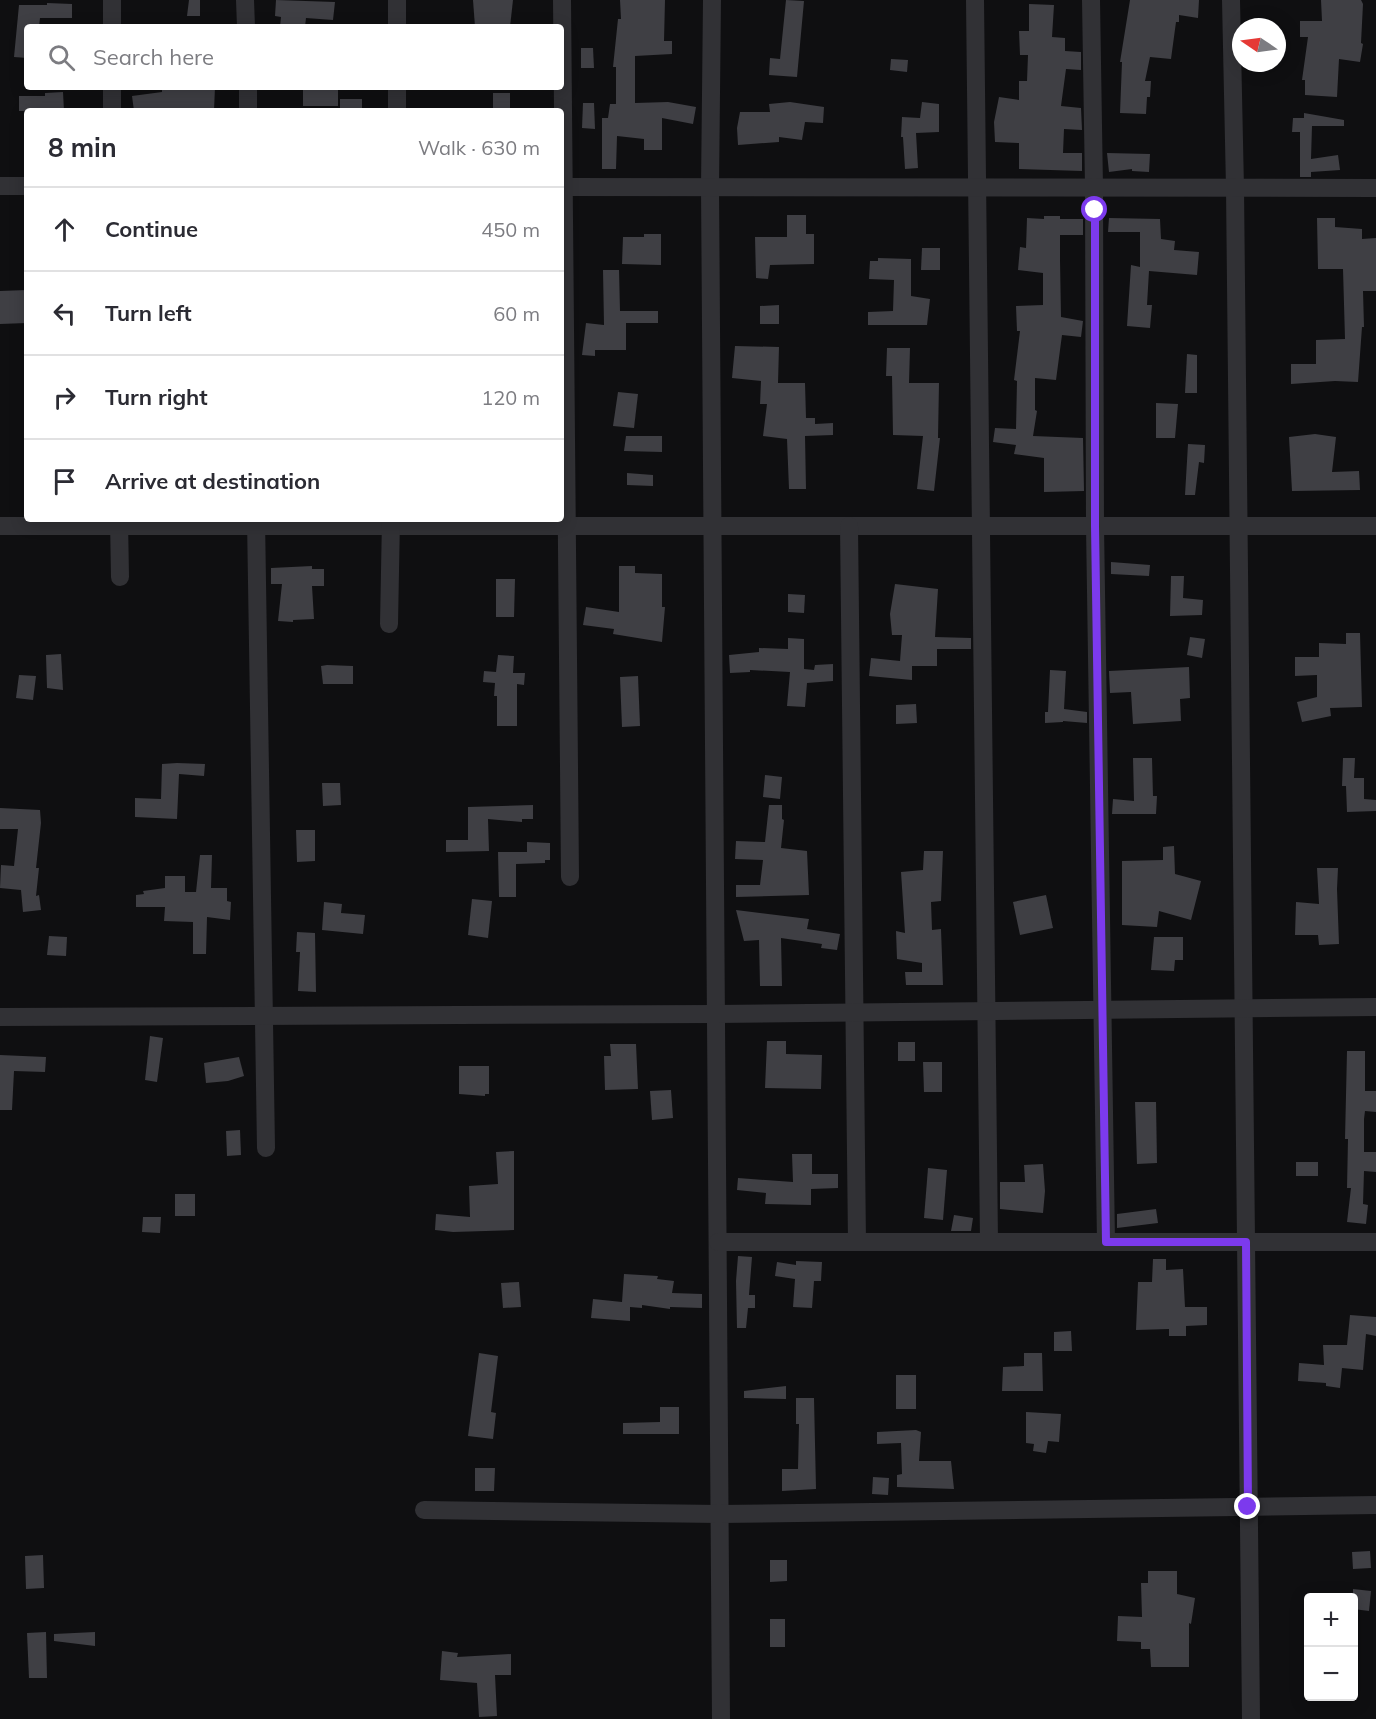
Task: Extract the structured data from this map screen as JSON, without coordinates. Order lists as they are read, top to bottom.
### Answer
{
  "north": "left",
  "page": {
    "search": "Search here",
    "heading": ["8 min", "Walk · 630 m"],
    "list": [
      ["Continue", "450 m"],
      ["Turn left", "60 m"],
      ["Turn right", "120 m"],
      "Arrive at destination"
    ],
    "map_buttons": ["+", "−"]
  }
}
